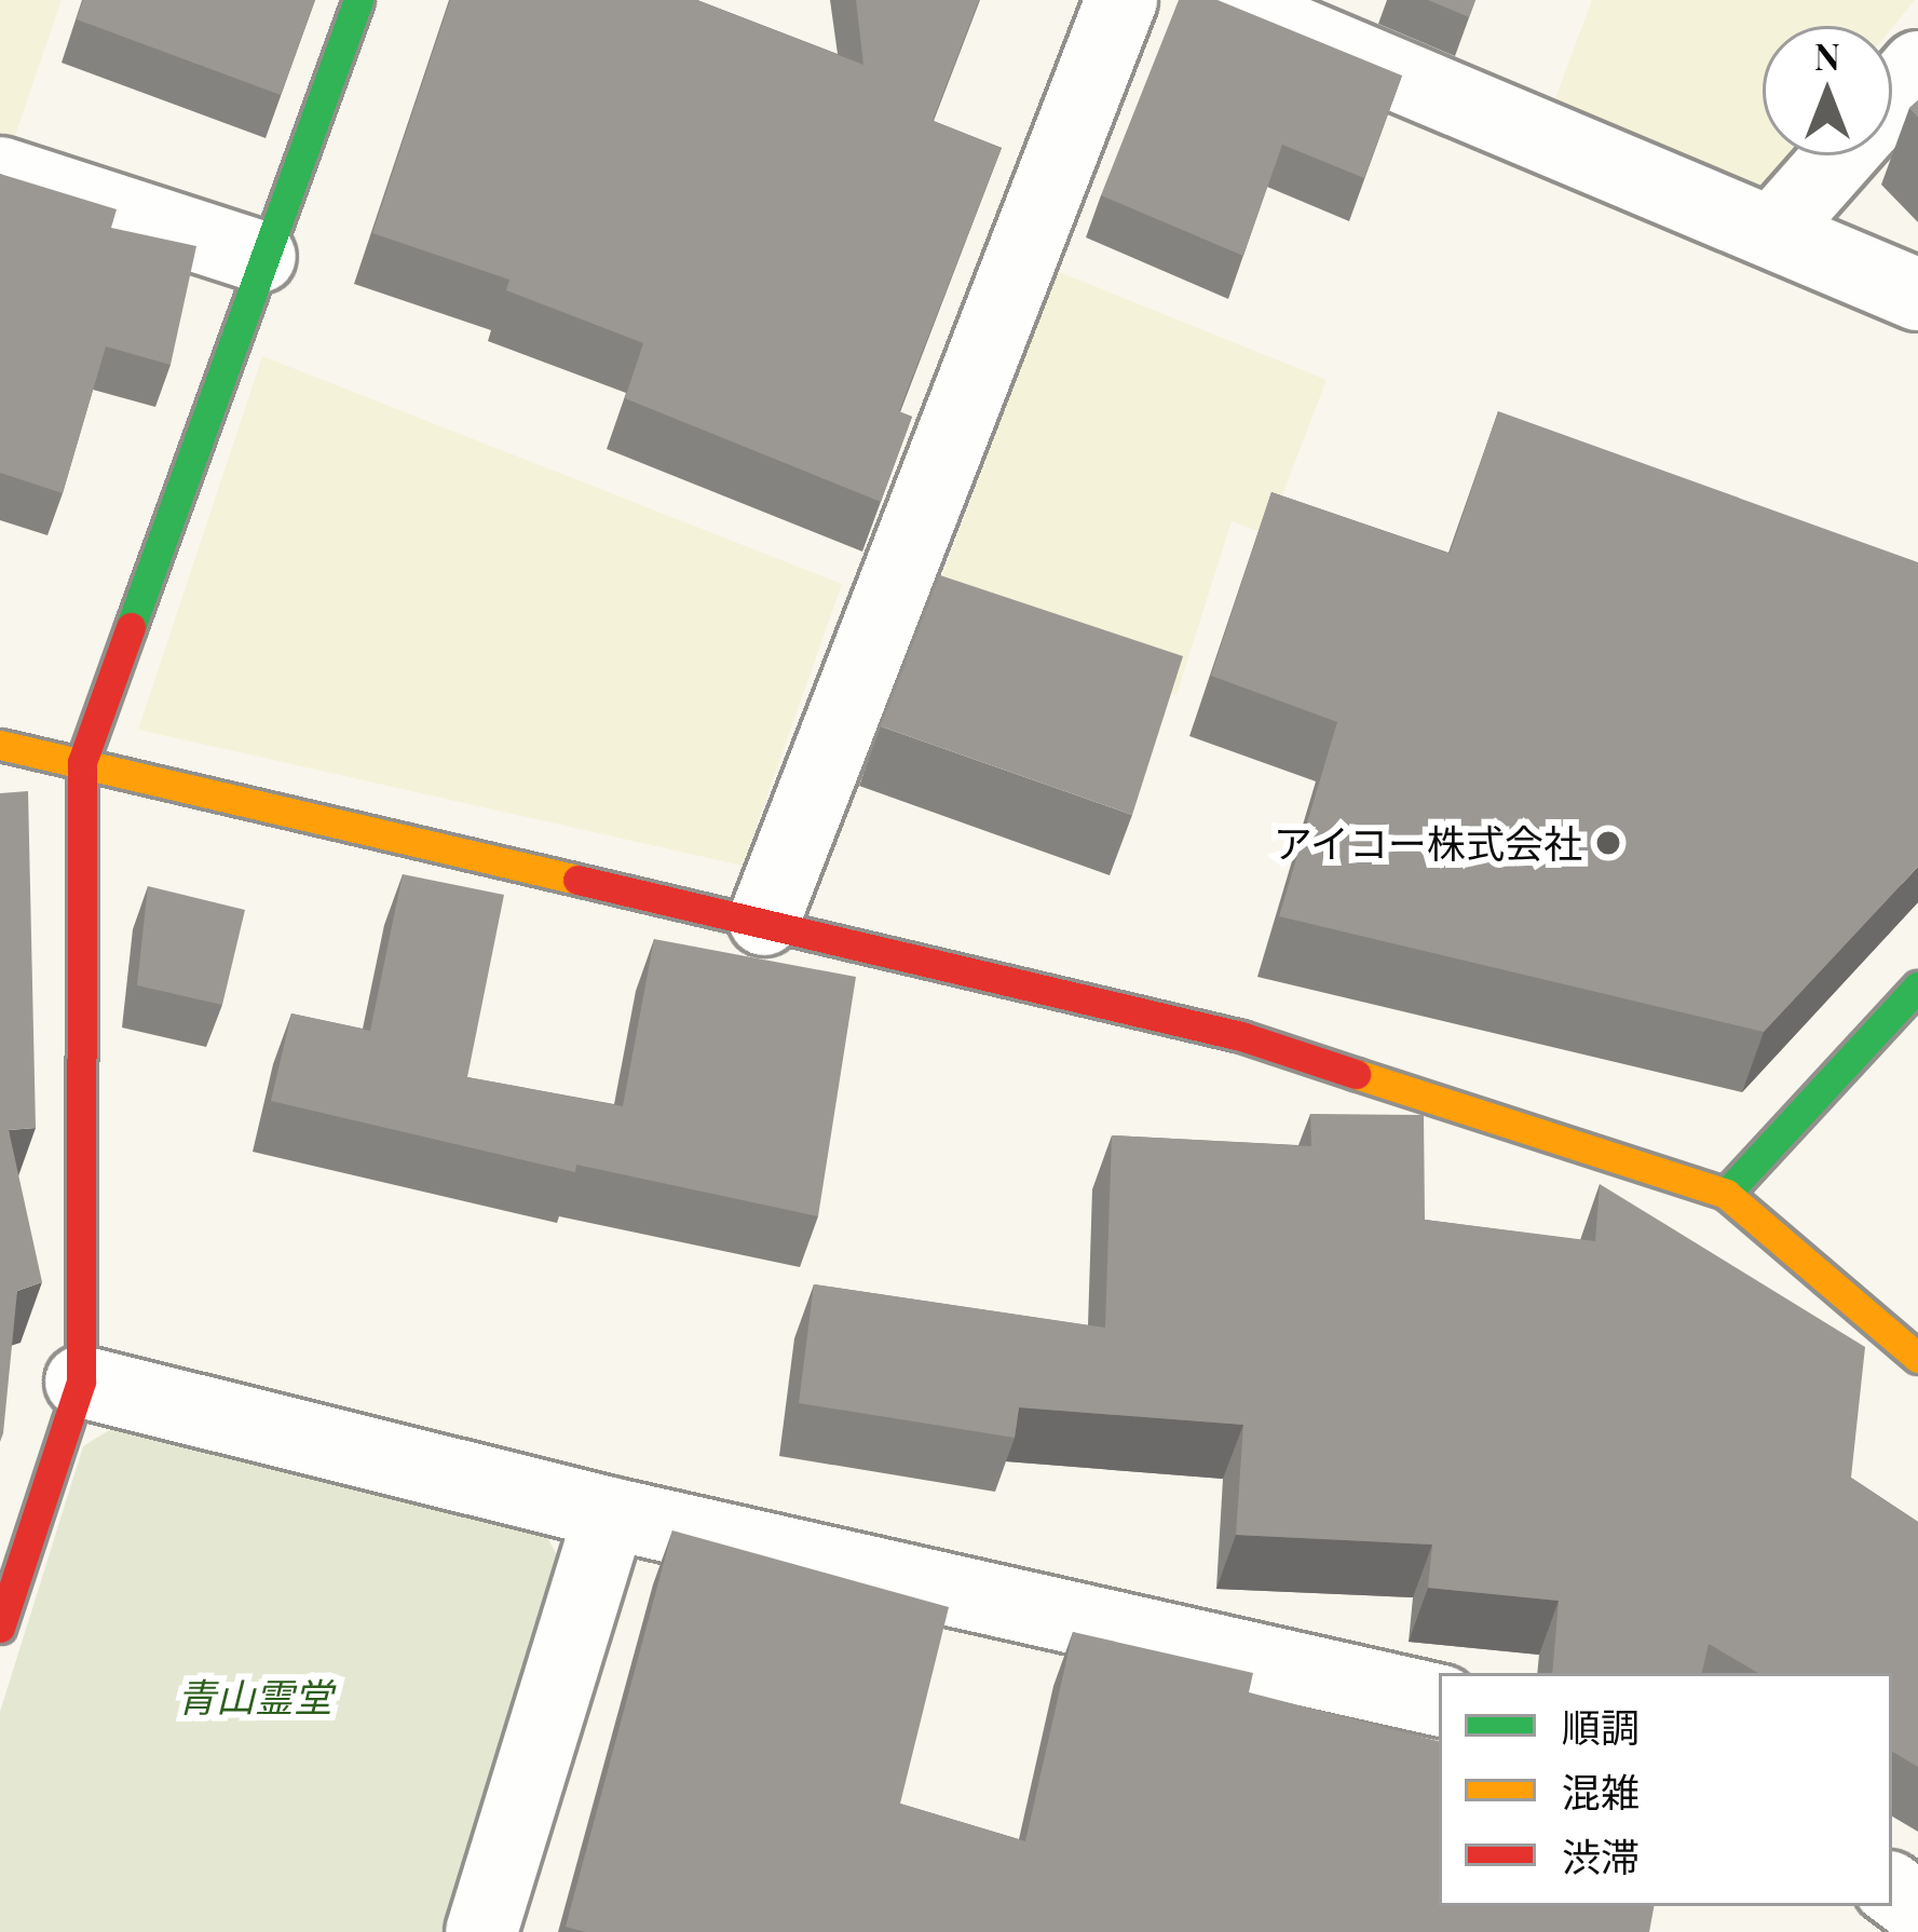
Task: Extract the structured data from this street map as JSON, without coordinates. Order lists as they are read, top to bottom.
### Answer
{
  "parks": ["青山霊堂"],
  "places": ["アイコー株式会社"],
  "legend": ["順調", "混雑", "渋滞"],
  "north": "top"
}
